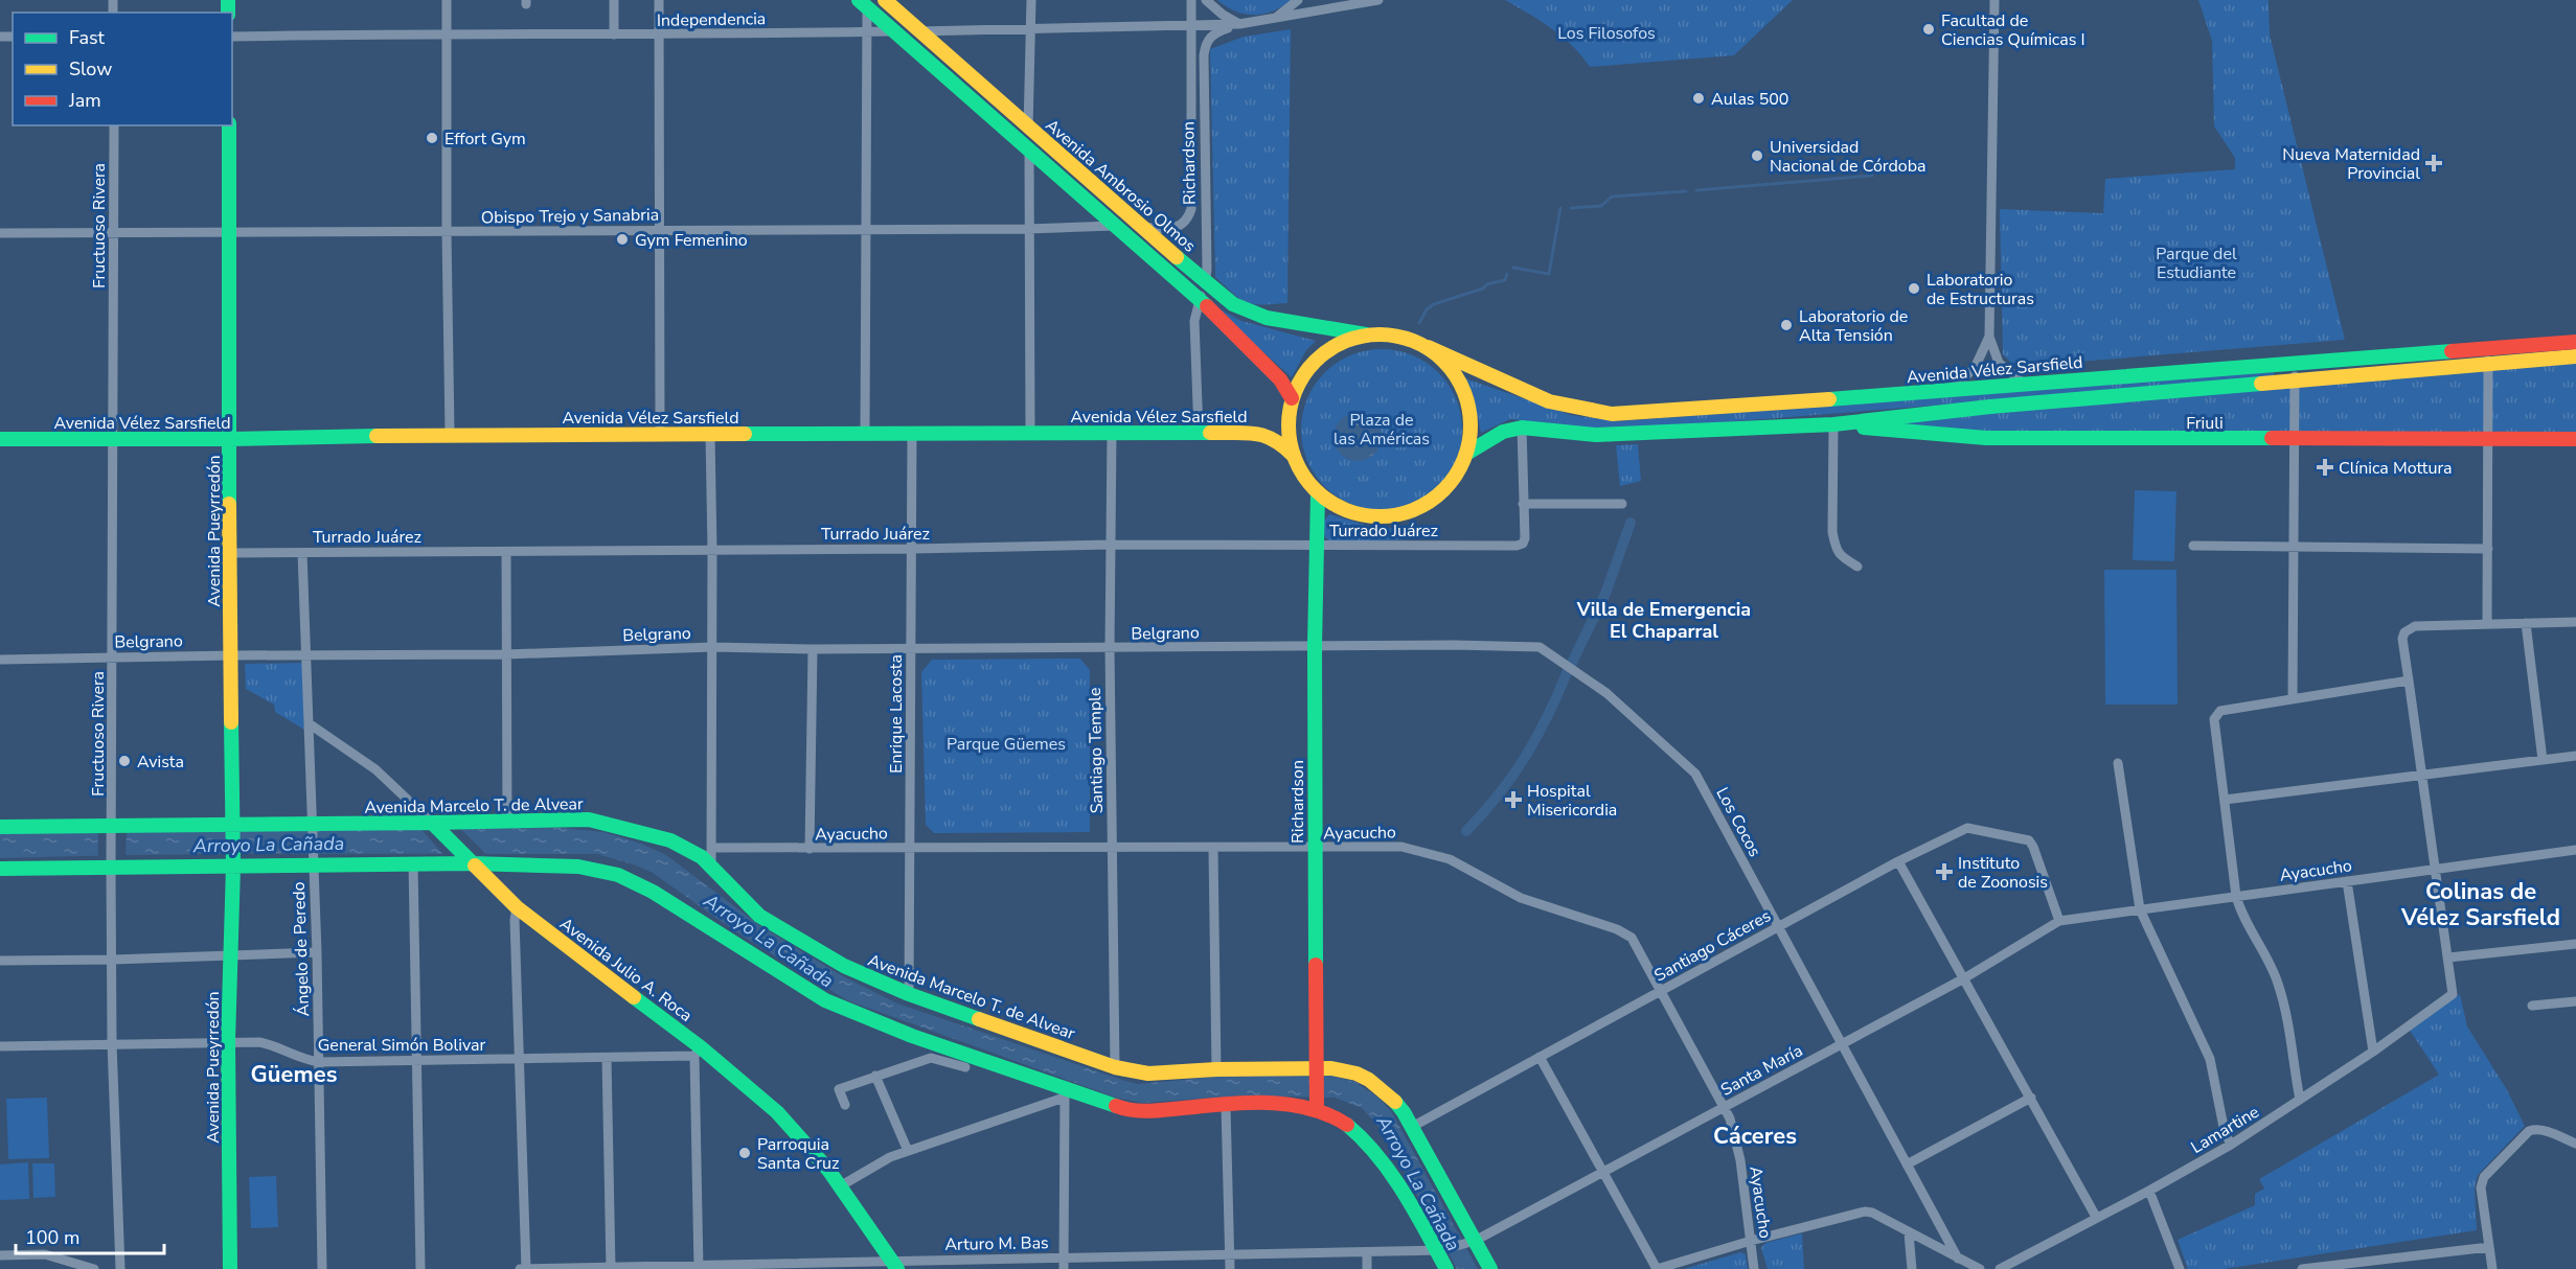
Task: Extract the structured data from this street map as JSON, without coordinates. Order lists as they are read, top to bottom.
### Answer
{
  "streets": {
    "main road": [
      "Richardson",
      "Avenida Ambrosio Olmos",
      "Avenida Vélez Sarsfield",
      "Friuli",
      "Avenida Pueyrredón",
      "Avenida Marcelo T. de Alvear",
      "Avenida Julio A. Roca"
    ],
    "street": [
      "Independencia",
      "Obispo Trejo y Sanabria",
      "Fructuoso Rivera",
      "Turrado Juárez",
      "Belgrano",
      "Enrique Lacosta",
      "Santiago Temple",
      "Los Cocos",
      "Ayacucho",
      "Santiago Cáceres",
      "Ángelo de Peredo",
      "General Simón Bolivar",
      "Santa María",
      "Lamartine",
      "Arturo M. Bas"
    ]
  },
  "crossings": [
    ["Independencia", "Richardson"],
    ["Independencia", "Avenida Ambrosio Olmos"],
    ["Richardson", "Avenida Ambrosio Olmos"],
    ["Richardson", "Obispo Trejo y Sanabria"],
    ["Richardson", "Avenida Vélez Sarsfield"],
    ["Richardson", "Turrado Juárez"],
    ["Richardson", "Belgrano"],
    ["Richardson", "Avenida Marcelo T. de Alvear"],
    ["Richardson", "Los Cocos"],
    ["Richardson", "Ayacucho"],
    ["Avenida Ambrosio Olmos", "Obispo Trejo y Sanabria"],
    ["Avenida Ambrosio Olmos", "Avenida Vélez Sarsfield"],
    ["Obispo Trejo y Sanabria", "Fructuoso Rivera"],
    ["Obispo Trejo y Sanabria", "Avenida Pueyrredón"],
    ["Fructuoso Rivera", "Avenida Vélez Sarsfield"],
    ["Fructuoso Rivera", "Belgrano"],
    ["Fructuoso Rivera", "Avenida Marcelo T. de Alvear"],
    ["Fructuoso Rivera", "General Simón Bolivar"],
    ["Avenida Vélez Sarsfield", "Avenida Pueyrredón"],
    ["Avenida Vélez Sarsfield", "Enrique Lacosta"],
    ["Avenida Vélez Sarsfield", "Santiago Temple"],
    ["Turrado Juárez", "Avenida Pueyrredón"],
    ["Turrado Juárez", "Enrique Lacosta"],
    ["Turrado Juárez", "Santiago Temple"],
    ["Turrado Juárez", "Ángelo de Peredo"],
    ["Avenida Pueyrredón", "Belgrano"],
    ["Avenida Pueyrredón", "Avenida Marcelo T. de Alvear"],
    ["Avenida Pueyrredón", "General Simón Bolivar"],
    ["Belgrano", "Enrique Lacosta"],
    ["Belgrano", "Santiago Temple"],
    ["Belgrano", "Los Cocos"],
    ["Belgrano", "Ángelo de Peredo"],
    ["Enrique Lacosta", "Avenida Marcelo T. de Alvear"],
    ["Enrique Lacosta", "Ayacucho"],
    ["Santiago Temple", "Avenida Marcelo T. de Alvear"],
    ["Santiago Temple", "Ayacucho"],
    ["Avenida Marcelo T. de Alvear", "Santiago Cáceres"],
    ["Avenida Marcelo T. de Alvear", "Ángelo de Peredo"],
    ["Avenida Marcelo T. de Alvear", "Avenida Julio A. Roca"],
    ["Avenida Marcelo T. de Alvear", "Santa María"],
    ["Avenida Marcelo T. de Alvear", "Arturo M. Bas"],
    ["Los Cocos", "Santiago Cáceres"],
    ["Los Cocos", "Santa María"],
    ["Ayacucho", "Santiago Cáceres"],
    ["Ayacucho", "Santa María"],
    ["Santiago Cáceres", "Santa María"],
    ["Ángelo de Peredo", "Avenida Julio A. Roca"],
    ["Ángelo de Peredo", "General Simón Bolivar"],
    ["Avenida Julio A. Roca", "General Simón Bolivar"],
    ["Avenida Julio A. Roca", "Arturo M. Bas"],
    ["Santa María", "Arturo M. Bas"]
  ],
  "districts": [
    "Villa de Emergencia El Chaparral",
    "Colinas de Vélez Sarsfield",
    "Güemes",
    "Cáceres"
  ],
  "water": ["Arroyo La Cañada"],
  "parks": [
    "Los Filosofos",
    "Parque del Estudiante",
    "Plaza de las Américas",
    "Parque Güemes"
  ],
  "places": {
    "other": [
      "Facultad de Ciencias Químicas I",
      "Aulas 500",
      "Effort Gym",
      "Universidad Nacional de Córdoba",
      "Gym Femenino",
      "Laboratorio de Estructuras",
      "Laboratorio de Alta Tensión",
      "Avista",
      "Parroquia Santa Cruz"
    ],
    "health": [
      "Nueva Maternidad Provincial",
      "Clínica Mottura",
      "Hospital Misericordia",
      "Instituto de Zoonosis"
    ]
  },
  "legend": ["Fast", "Slow", "Jam"],
  "scale_bar": "100 m"
}
